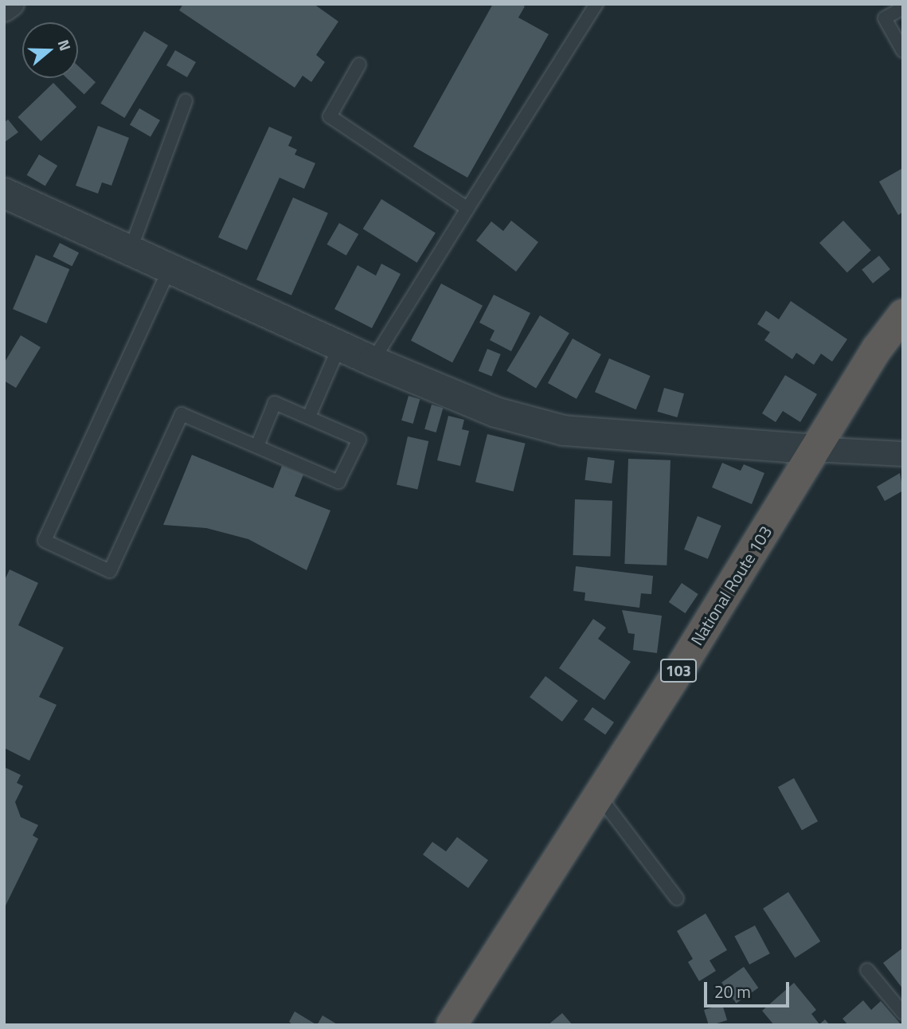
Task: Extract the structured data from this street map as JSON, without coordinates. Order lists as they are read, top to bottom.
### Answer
{
  "streets": {
    "highway": ["National Route 103", "103"]
  },
  "scale_bar": "20 m",
  "north": "right"
}
